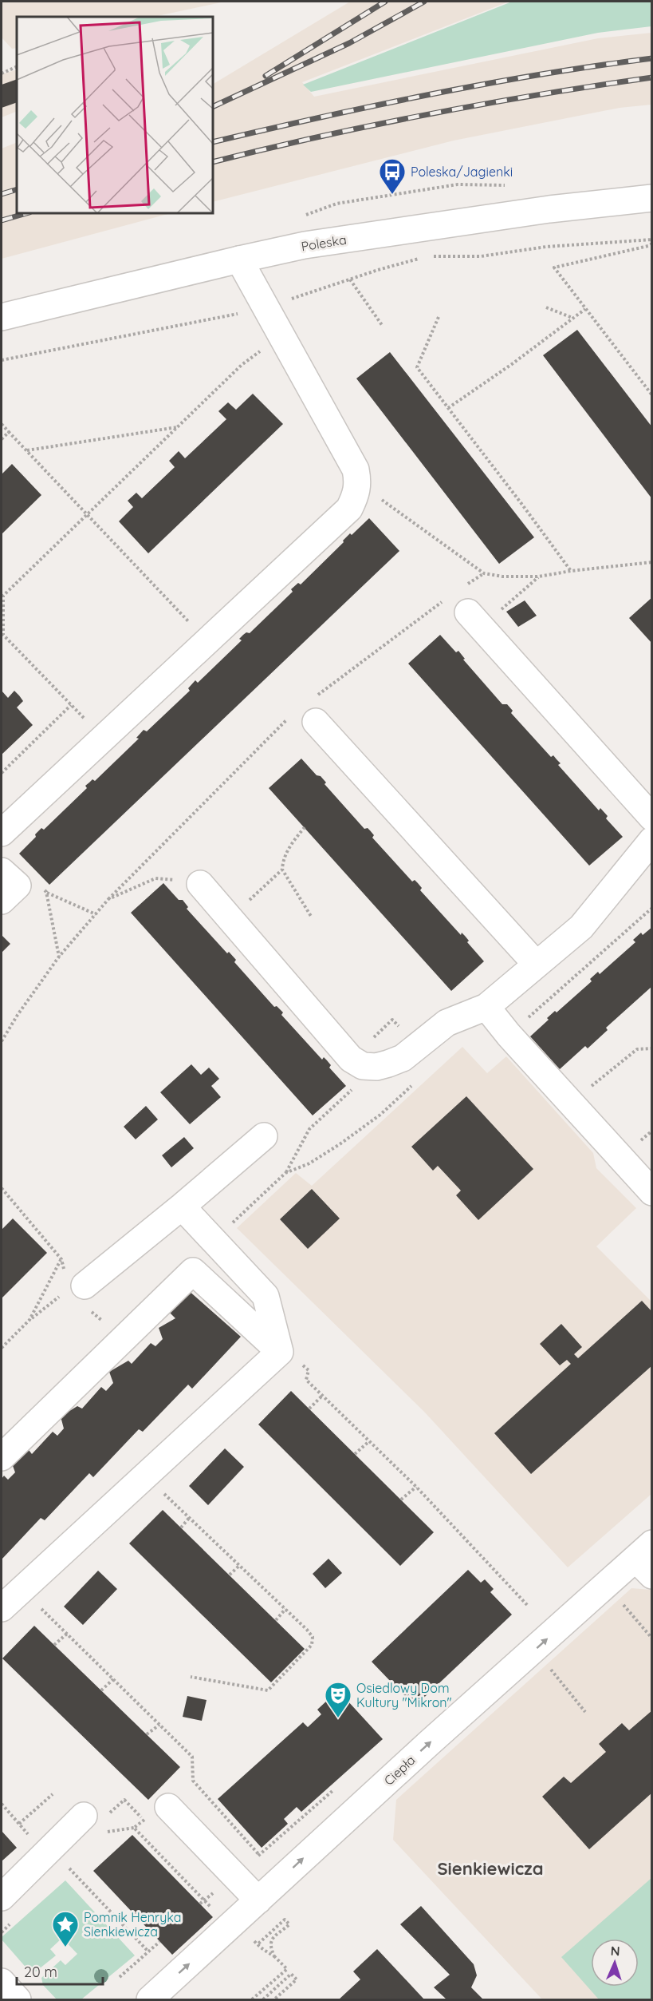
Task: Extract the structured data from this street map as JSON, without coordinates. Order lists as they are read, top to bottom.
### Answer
{
  "streets": {
    "street": ["Poleska", "Ciepła"]
  },
  "one_way": ["Ciepła"],
  "districts": ["Sienkiewicza"],
  "places": {
    "bus stop": ["Poleska/Jagienki"],
    "theatre": ["Osiedlowy Dom Kultury \"Mikron\""],
    "place": ["Pomnik Henryka Sienkiewicza"]
  },
  "scale_bar": "20 m",
  "north": "top"
}
